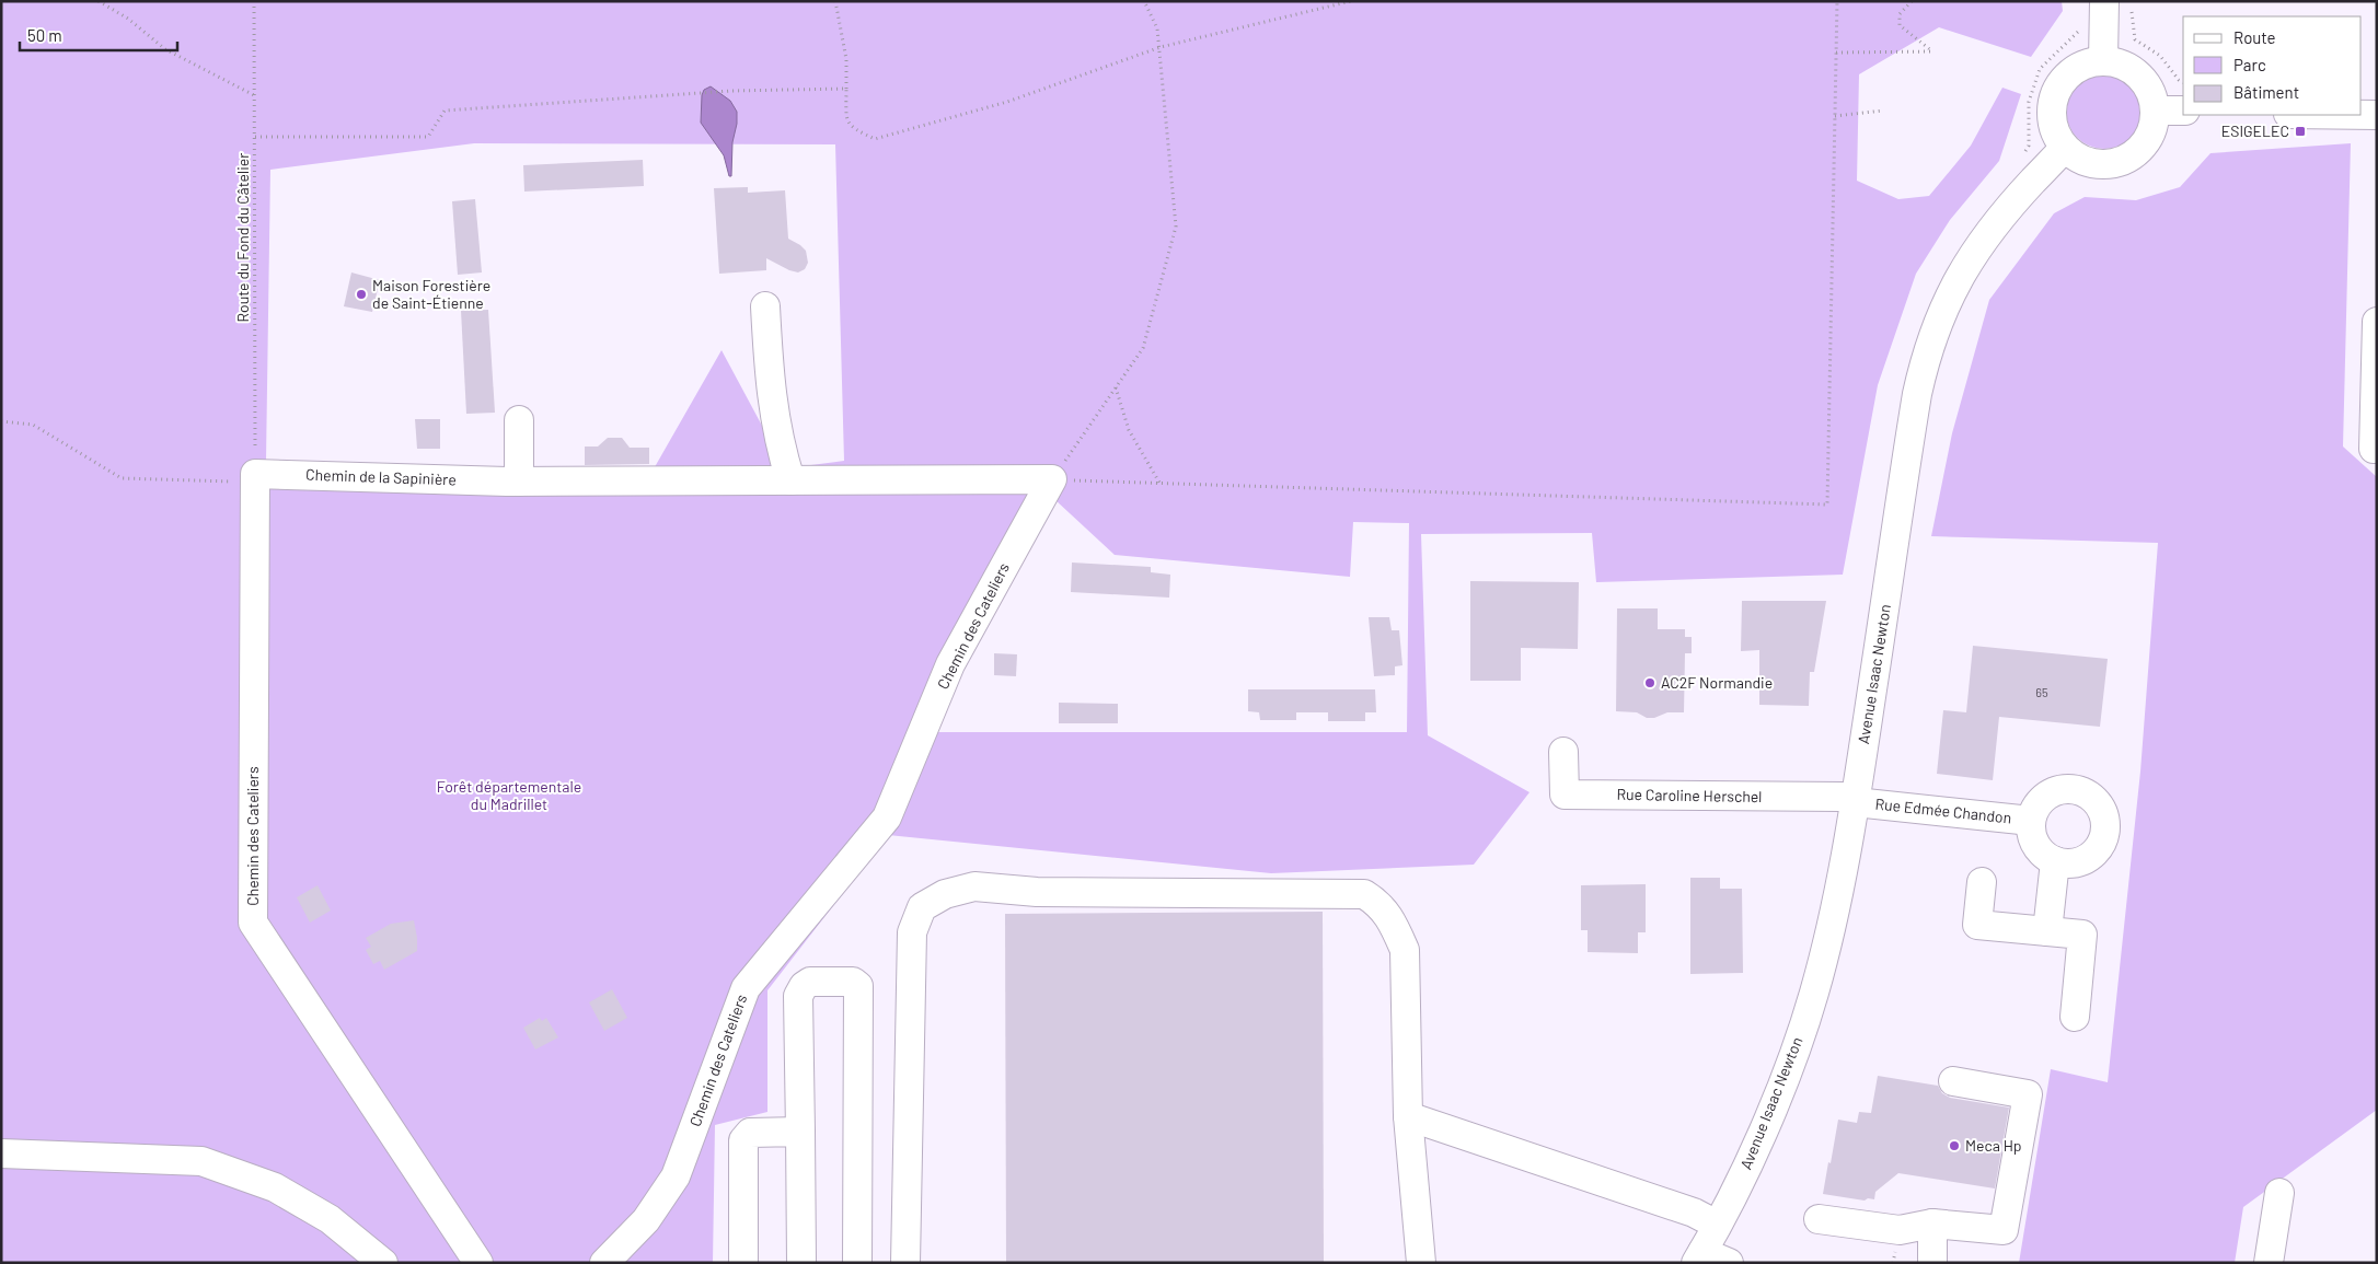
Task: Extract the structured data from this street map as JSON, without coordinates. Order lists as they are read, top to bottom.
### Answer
{
  "streets": {
    "street": [
      "Chemin de la Sapinière",
      "Chemin des Cateliers",
      "Avenue Isaac Newton",
      "Rue Caroline Herschel",
      "Rue Edmée Chandon"
    ],
    "path": ["Route du Fond du Câtelier"]
  },
  "crossings": [
    ["Route du Fond du Câtelier", "Chemin de la Sapinière"],
    ["Route du Fond du Câtelier", "Chemin des Cateliers"],
    ["Chemin de la Sapinière", "Chemin des Cateliers"],
    ["Avenue Isaac Newton", "Rue Caroline Herschel"],
    ["Avenue Isaac Newton", "Rue Edmée Chandon"],
    ["Rue Caroline Herschel", "Rue Edmée Chandon"]
  ],
  "parks": ["Forêt départementale du Madrillet"],
  "places": {
    "transit": ["ESIGELEC"],
    "other": ["Maison Forestière de Saint-Étienne", "AC2F Normandie", "Meca Hp"]
  },
  "house_numbers": ["65"],
  "legend": ["Route", "Parc", "Bâtiment"],
  "scale_bar": "50 m"
}
